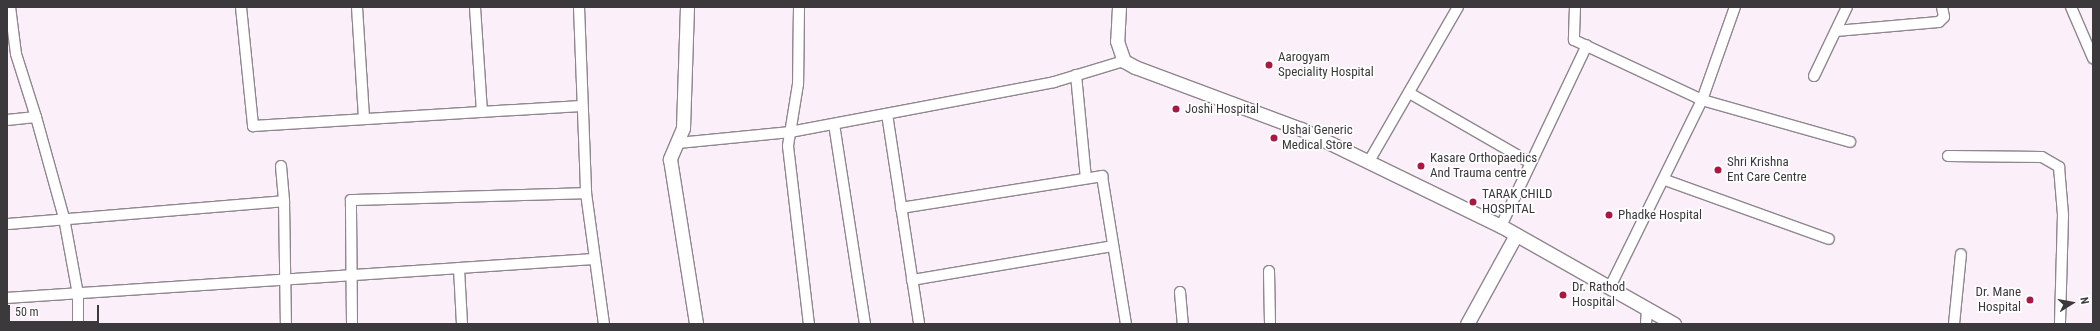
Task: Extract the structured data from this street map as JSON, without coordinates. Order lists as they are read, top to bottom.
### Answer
{
  "places": [
    "Aarogyam Speciality Hospital",
    "Joshi Hospital",
    "Ushai Generic Medical Store",
    "Kasare Orthopaedics And Trauma centre",
    "Shri Krishna Ent Care Centre",
    "TARAK CHILD HOSPITAL",
    "Phadke Hospital",
    "Dr. Rathod Hospital",
    "Dr. Mane Hospital"
  ],
  "scale_bar": "50 m",
  "north": "right"
}
